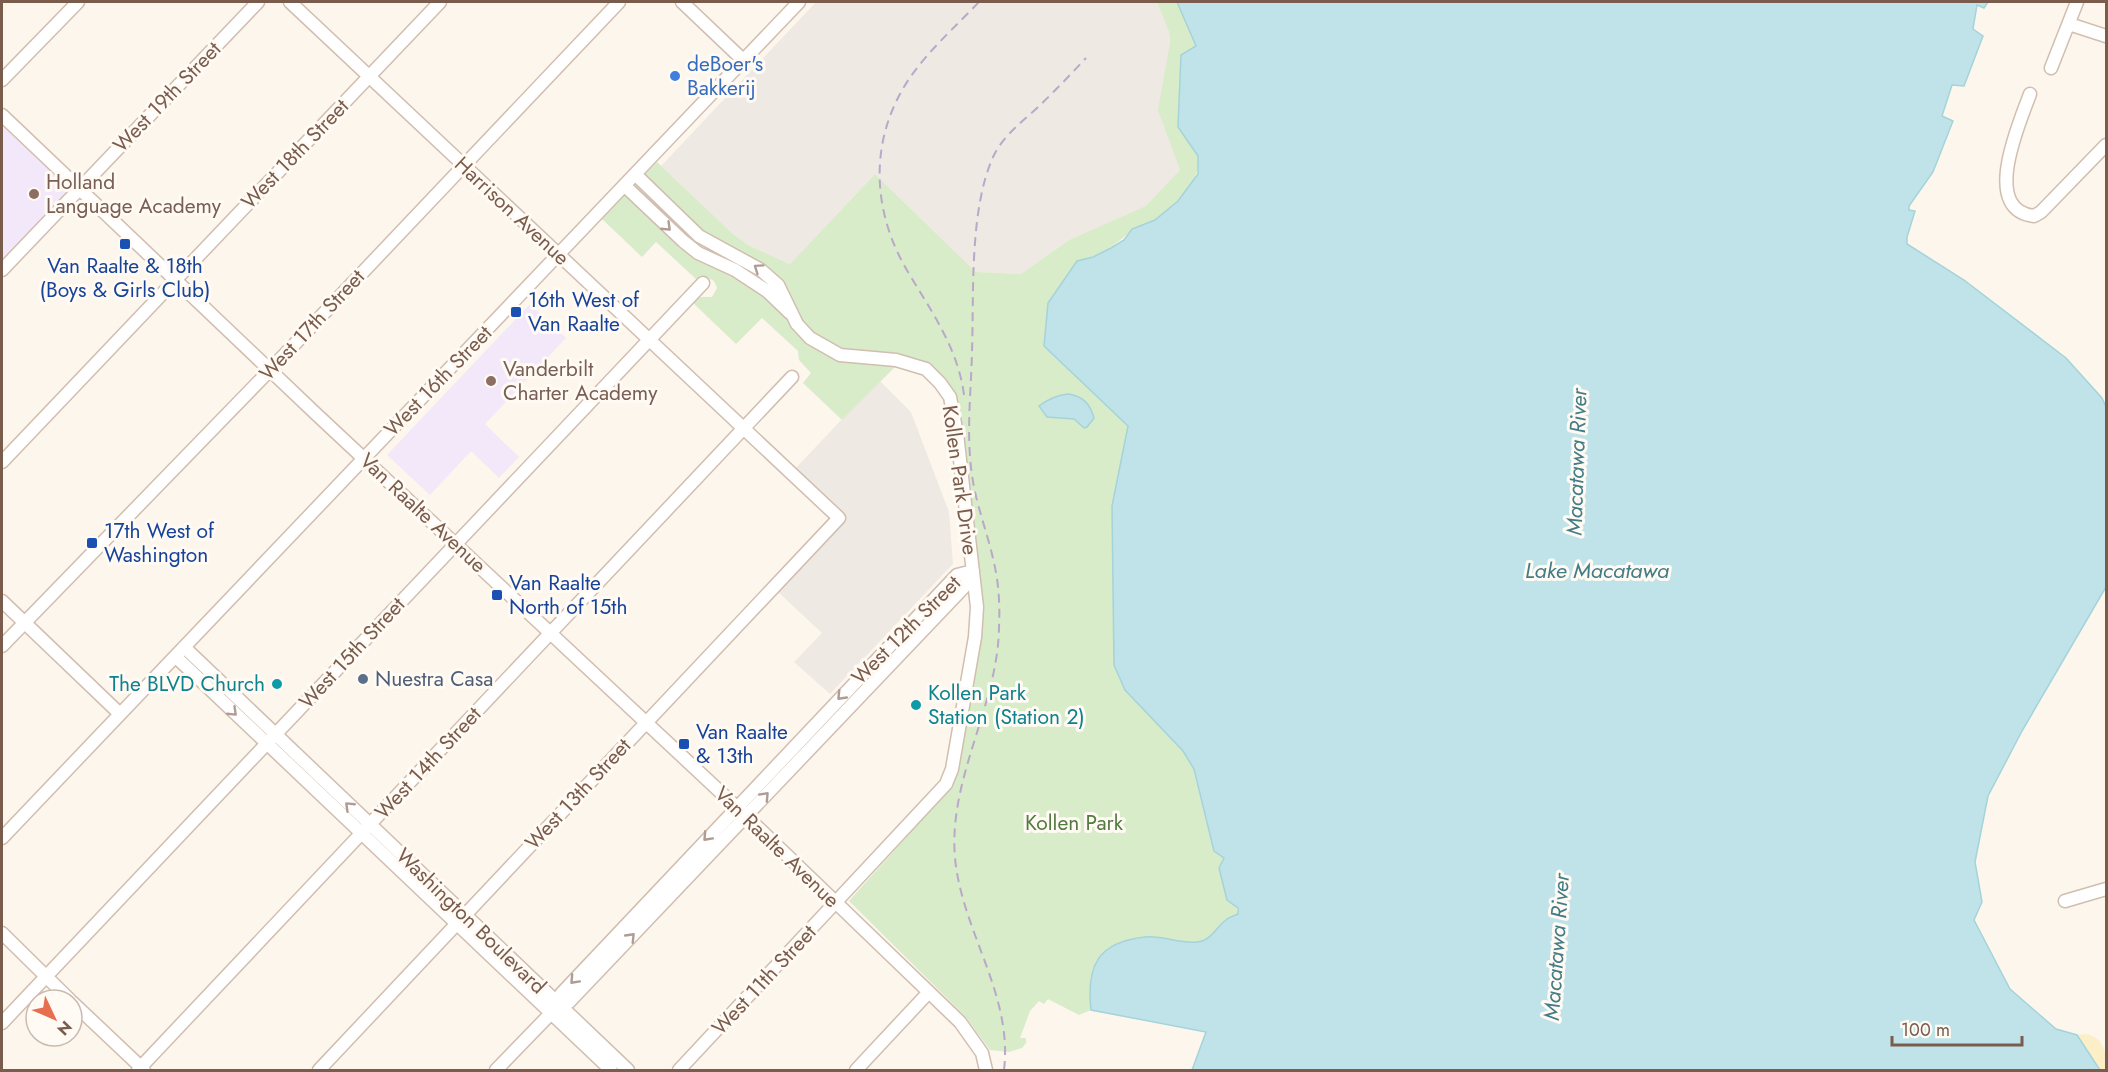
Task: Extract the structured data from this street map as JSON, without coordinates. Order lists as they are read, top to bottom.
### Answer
{
  "streets": {
    "street": [
      "West 19th Street",
      "West 18th Street",
      "Harrison Avenue",
      "West 17th Street",
      "West 16th Street",
      "Kollen Park Drive",
      "Van Raalte Avenue",
      "West 12th Street",
      "West 15th Street",
      "West 14th Street",
      "West 13th Street",
      "Washington Boulevard",
      "West 11th Street"
    ]
  },
  "crossings": [
    ["West 19th Street", "Van Raalte Avenue"],
    ["West 18th Street", "Harrison Avenue"],
    ["West 18th Street", "Van Raalte Avenue"],
    ["Harrison Avenue", "West 17th Street"],
    ["Harrison Avenue", "West 16th Street"],
    ["Harrison Avenue", "West 15th Street"],
    ["Harrison Avenue", "West 14th Street"],
    ["Harrison Avenue", "West 13th Street"],
    ["West 17th Street", "Van Raalte Avenue"],
    ["West 16th Street", "Kollen Park Drive"],
    ["West 16th Street", "Van Raalte Avenue"],
    ["West 16th Street", "Washington Boulevard"],
    ["Kollen Park Drive", "West 12th Street"],
    ["Kollen Park Drive", "West 11th Street"],
    ["Van Raalte Avenue", "West 12th Street"],
    ["Van Raalte Avenue", "West 15th Street"],
    ["Van Raalte Avenue", "West 14th Street"],
    ["Van Raalte Avenue", "West 13th Street"],
    ["Van Raalte Avenue", "West 11th Street"],
    ["West 12th Street", "Washington Boulevard"],
    ["West 15th Street", "Washington Boulevard"],
    ["West 14th Street", "Washington Boulevard"],
    ["West 13th Street", "Washington Boulevard"]
  ],
  "water": ["Macatawa River", "Lake Macatawa"],
  "parks": ["Kollen Park"],
  "places": {
    "other": [
      "deBoer's Bakkerij",
      "Holland Language Academy",
      "Vanderbilt Charter Academy",
      "Nuestra Casa",
      "The BLVD Church",
      "Kollen Park Station (Station 2)"
    ],
    "transit": [
      "Van Raalte & 18th (Boys & Girls Club)",
      "16th West of Van Raalte",
      "17th West of Washington",
      "Van Raalte North of 15th",
      "Van Raalte & 13th"
    ]
  },
  "scale_bar": "100 m",
  "north": "bottom right"
}
